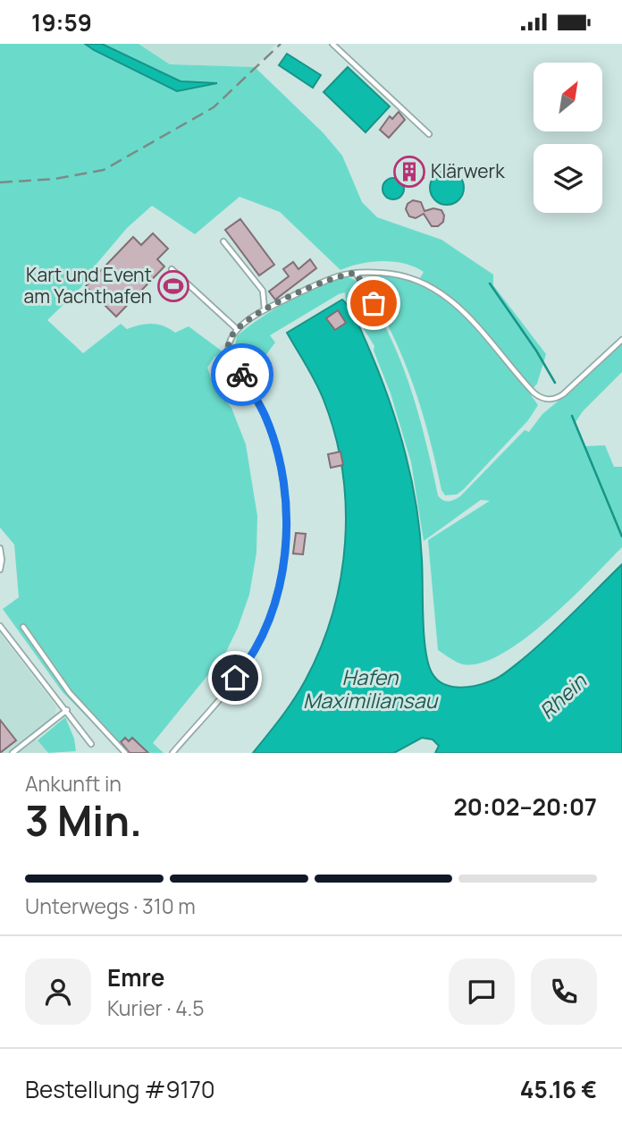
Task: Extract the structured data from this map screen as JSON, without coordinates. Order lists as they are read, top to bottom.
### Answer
{
  "water": ["Hafen Maximiliansau", "Rhein"],
  "places": {
    "building": ["Klärwerk"],
    "sports": ["Kart und Event am Yachthafen"]
  },
  "north": "top right",
  "page": {
    "status": "19:59",
    "heading": ["3 Min.", "Ankunft in", "20:02–20:07"],
    "panel": [
      "Emre",
      "Kurier · 4.5",
      "Bestellung #9170",
      "45.16 €"
    ],
    "bar": "Unterwegs · 310 m"
  }
}
